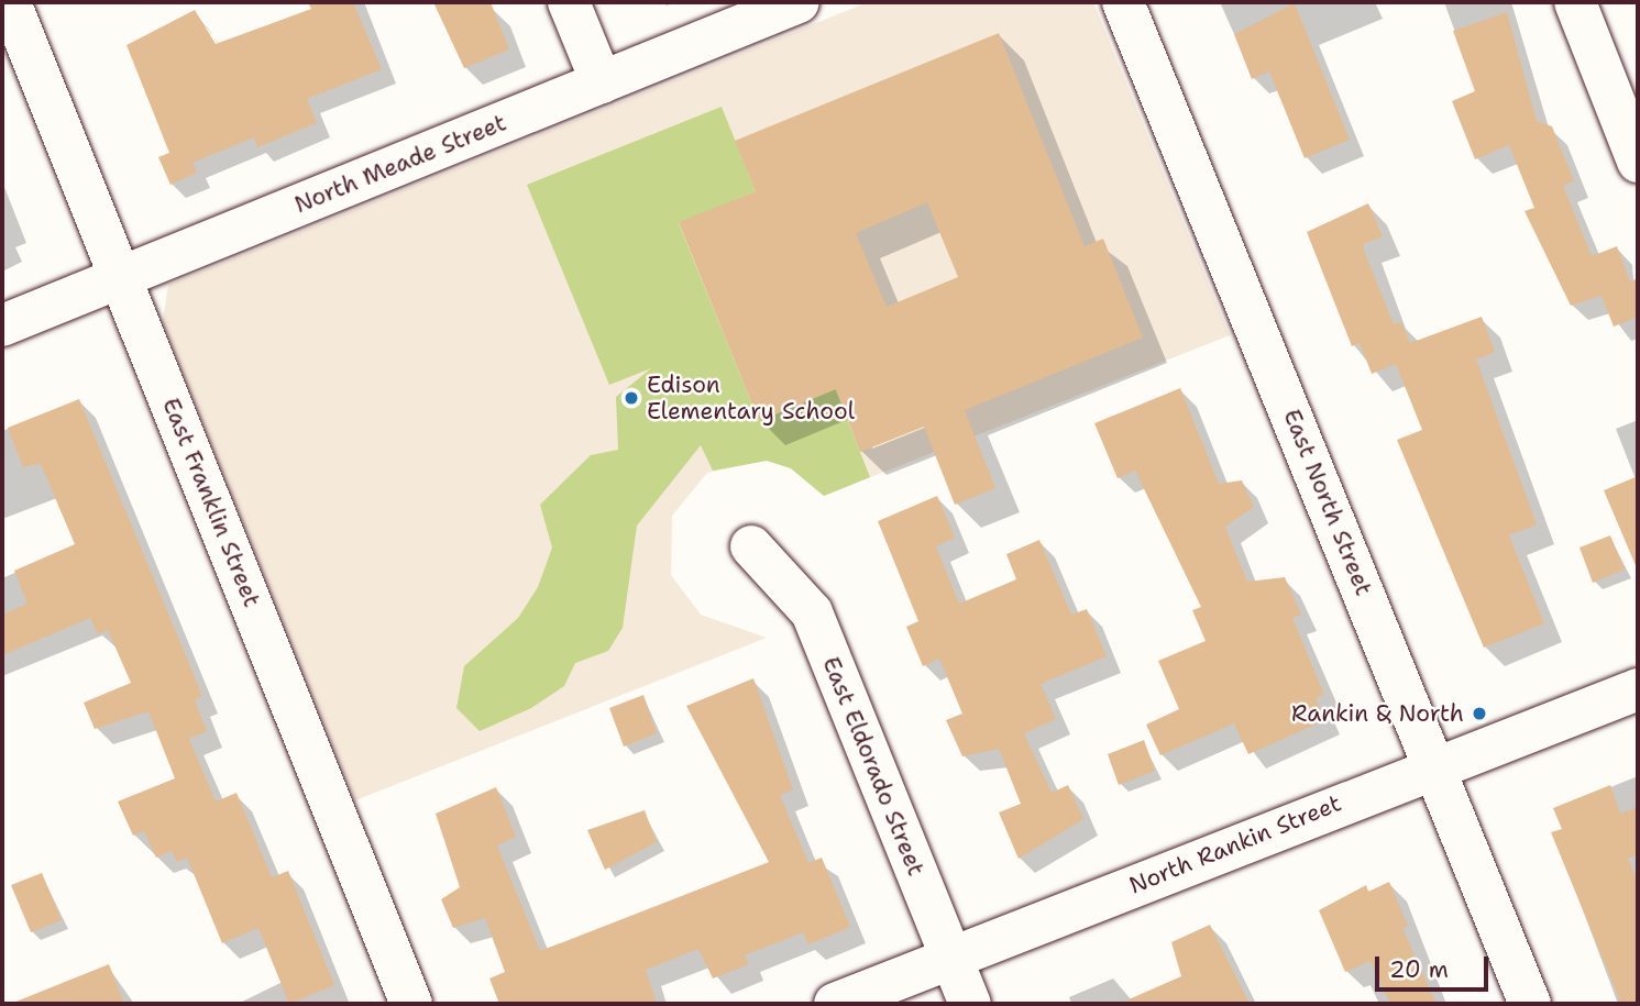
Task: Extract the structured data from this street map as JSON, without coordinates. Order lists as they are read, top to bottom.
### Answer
{
  "streets": {
    "street": [
      "North Meade Street",
      "East Franklin Street",
      "East North Street",
      "East Eldorado Street",
      "North Rankin Street"
    ]
  },
  "crossings": [
    ["North Meade Street", "East Franklin Street"],
    ["East North Street", "North Rankin Street"],
    ["East Eldorado Street", "North Rankin Street"]
  ],
  "places": ["Edison Elementary School", "Rankin & North"],
  "scale_bar": "20 m"
}
